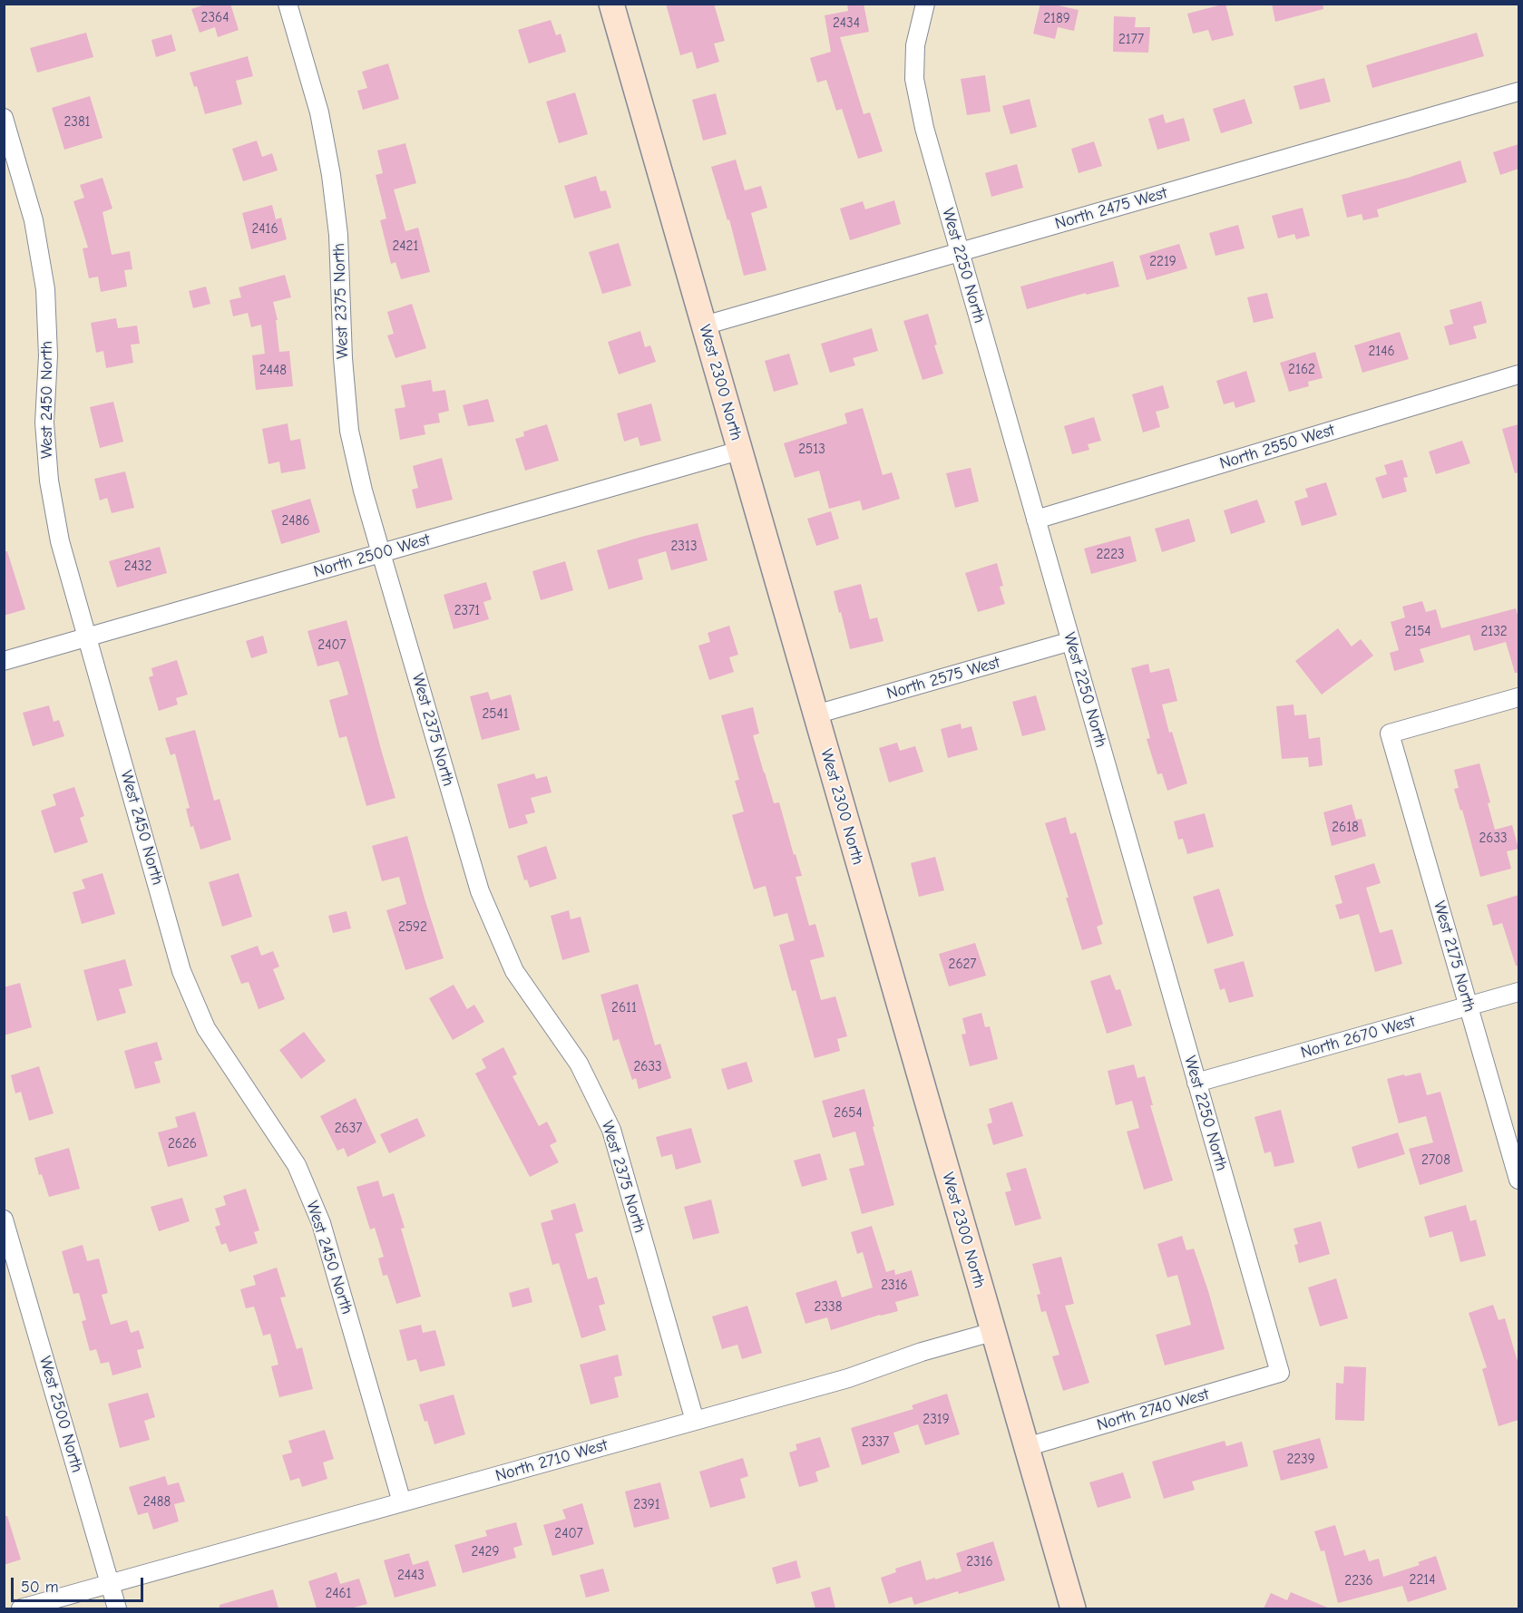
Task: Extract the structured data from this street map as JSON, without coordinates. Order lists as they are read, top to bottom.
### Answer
{
  "streets": {
    "street": [
      "North 2475 West",
      "West 2250 North",
      "West 2375 North",
      "West 2300 North",
      "West 2450 North",
      "North 2550 West",
      "North 2500 West",
      "North 2575 West",
      "West 2175 North",
      "North 2670 West",
      "North 2740 West",
      "West 2500 North",
      "North 2710 West"
    ]
  },
  "crossings": [
    ["North 2475 West", "West 2250 North"],
    ["North 2475 West", "West 2300 North"],
    ["West 2250 North", "North 2550 West"],
    ["West 2250 North", "North 2575 West"],
    ["West 2250 North", "North 2670 West"],
    ["West 2250 North", "North 2740 West"],
    ["West 2375 North", "North 2500 West"],
    ["West 2375 North", "North 2710 West"],
    ["West 2300 North", "North 2500 West"],
    ["West 2300 North", "North 2575 West"],
    ["West 2300 North", "North 2740 West"],
    ["West 2300 North", "North 2710 West"],
    ["West 2450 North", "North 2500 West"],
    ["West 2450 North", "North 2710 West"],
    ["West 2175 North", "North 2670 West"],
    ["West 2500 North", "North 2710 West"]
  ],
  "house_numbers": [
    "2364",
    "2189",
    "2434",
    "2177",
    "2381",
    "2416",
    "2421",
    "2219",
    "2146",
    "2162",
    "2448",
    "2513",
    "2486",
    "2313",
    "2223",
    "2432",
    "2371",
    "2154",
    "2132",
    "2407",
    "2541",
    "2618",
    "2633",
    "2592",
    "2627",
    "2611",
    "2633",
    "2654",
    "2637",
    "2626",
    "2708",
    "2316",
    "2338",
    "2319",
    "2337",
    "2239",
    "2488",
    "2391",
    "2407",
    "2429",
    "2316",
    "2443",
    "2214",
    "2236",
    "2461"
  ],
  "scale_bar": "50 m"
}
